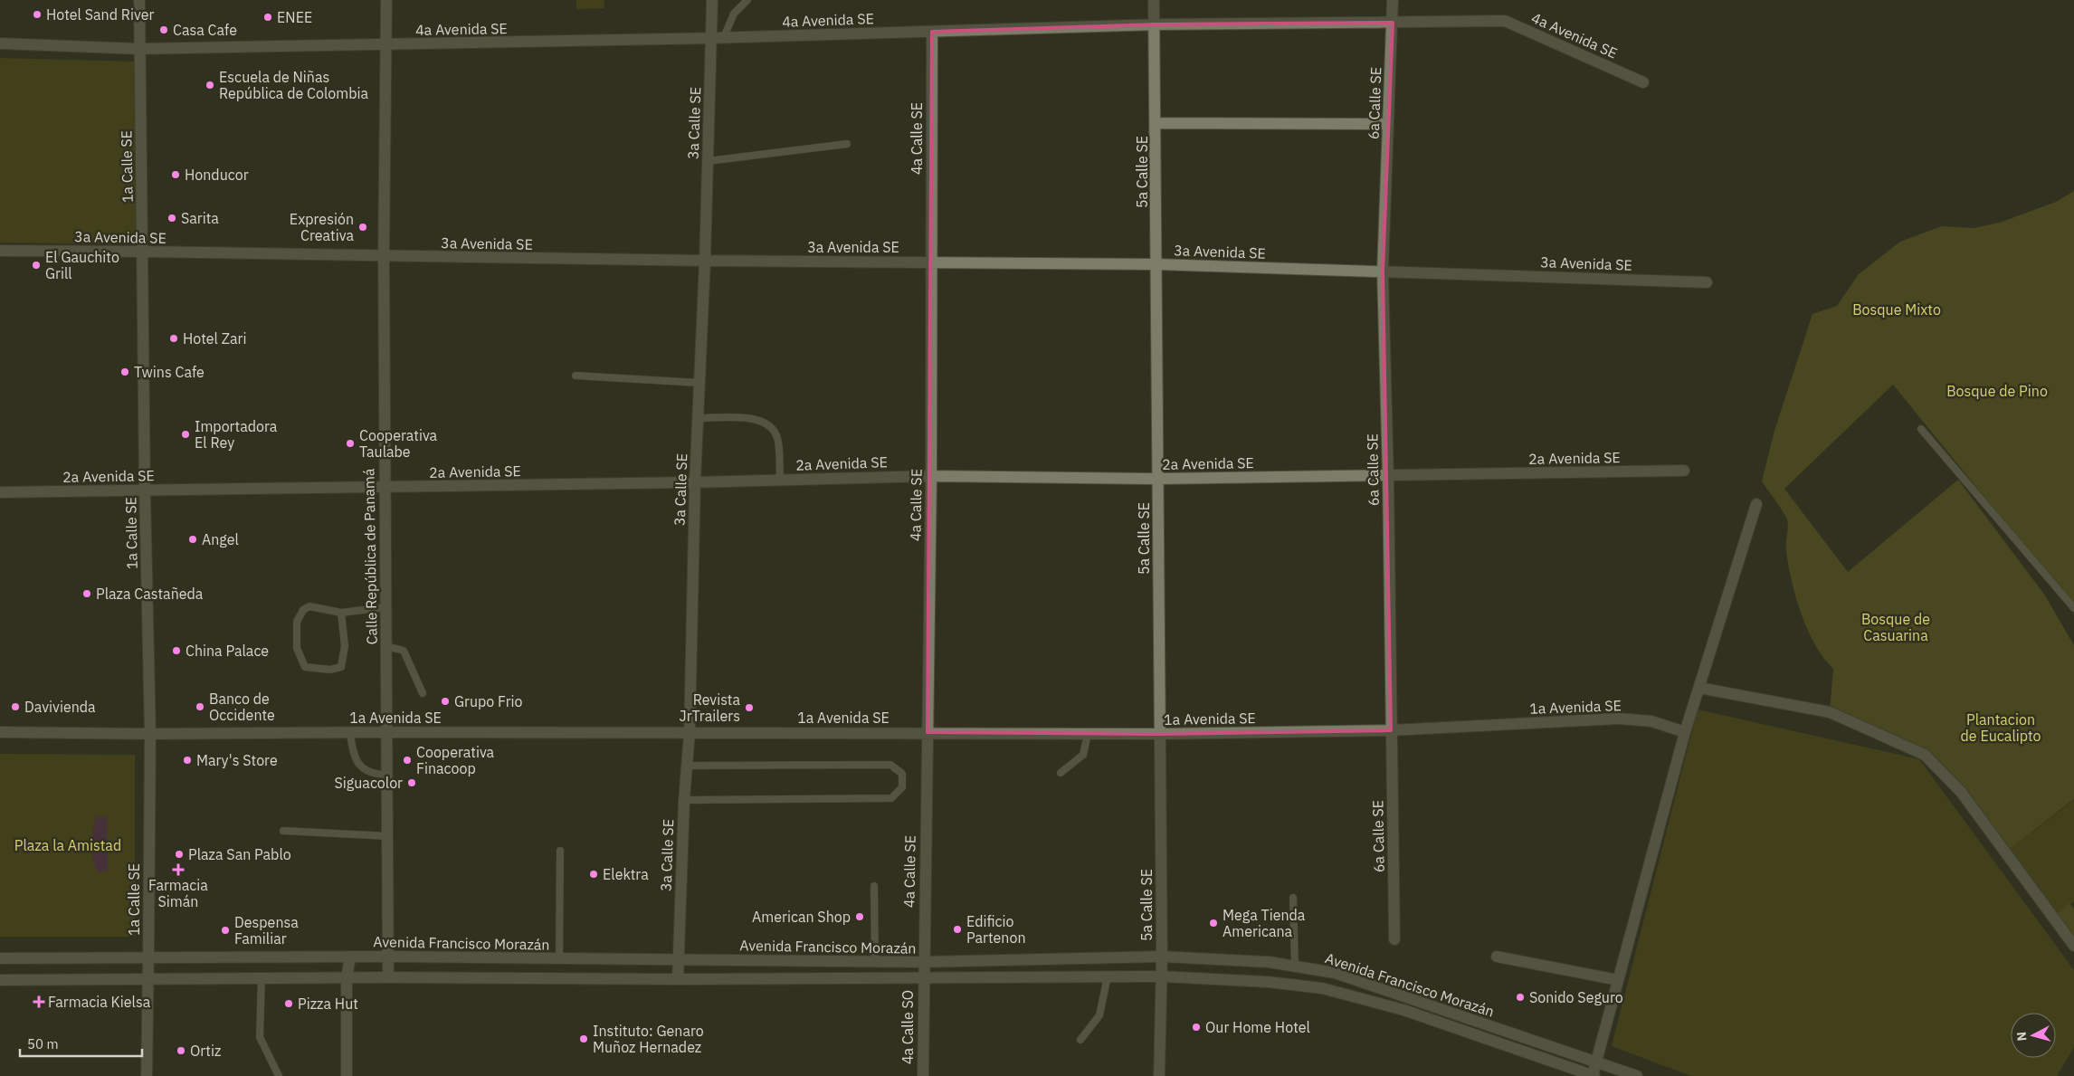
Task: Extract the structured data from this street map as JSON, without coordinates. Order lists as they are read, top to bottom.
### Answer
{
  "streets": {
    "street": [
      "4a Avenida SE",
      "6a Calle SE",
      "3a Calle SE",
      "4a Calle SE",
      "1a Calle SE",
      "5a Calle SE",
      "3a Avenida SE",
      "2a Avenida SE",
      "Calle República de Panamá",
      "1a Avenida SE",
      "Avenida Francisco Morazán",
      "4a Calle SO"
    ]
  },
  "crossings": [
    ["4a Avenida SE", "6a Calle SE"],
    ["4a Avenida SE", "3a Calle SE"],
    ["4a Avenida SE", "4a Calle SE"],
    ["4a Avenida SE", "1a Calle SE"],
    ["4a Avenida SE", "5a Calle SE"],
    ["4a Avenida SE", "Calle República de Panamá"],
    ["6a Calle SE", "3a Avenida SE"],
    ["6a Calle SE", "2a Avenida SE"],
    ["6a Calle SE", "1a Avenida SE"],
    ["3a Calle SE", "3a Avenida SE"],
    ["3a Calle SE", "2a Avenida SE"],
    ["3a Calle SE", "1a Avenida SE"],
    ["3a Calle SE", "Avenida Francisco Morazán"],
    ["4a Calle SE", "3a Avenida SE"],
    ["4a Calle SE", "2a Avenida SE"],
    ["4a Calle SE", "1a Avenida SE"],
    ["4a Calle SE", "Avenida Francisco Morazán"],
    ["4a Calle SE", "4a Calle SO"],
    ["1a Calle SE", "3a Avenida SE"],
    ["1a Calle SE", "2a Avenida SE"],
    ["1a Calle SE", "1a Avenida SE"],
    ["1a Calle SE", "Avenida Francisco Morazán"],
    ["5a Calle SE", "3a Avenida SE"],
    ["5a Calle SE", "2a Avenida SE"],
    ["5a Calle SE", "1a Avenida SE"],
    ["5a Calle SE", "Avenida Francisco Morazán"],
    ["3a Avenida SE", "Calle República de Panamá"],
    ["2a Avenida SE", "Calle República de Panamá"],
    ["Calle República de Panamá", "1a Avenida SE"],
    ["Calle República de Panamá", "Avenida Francisco Morazán"],
    ["Avenida Francisco Morazán", "4a Calle SO"]
  ],
  "parks": [
    "Bosque Mixto",
    "Bosque de Pino",
    "Bosque de Casuarina",
    "Plantacion de Eucalipto",
    "Plaza la Amistad"
  ],
  "places": {
    "other": [
      "Hotel Sand River",
      "ENEE",
      "Casa Cafe",
      "Escuela de Niñas República de Colombia",
      "Honducor",
      "Sarita",
      "Expresión Creativa",
      "El Gauchito Grill",
      "Hotel Zari",
      "Twins Cafe",
      "Importadora El Rey",
      "Cooperativa Taulabe",
      "Angel",
      "Plaza Castañeda",
      "China Palace",
      "Grupo Frio",
      "Davivienda",
      "Banco de Occidente",
      "Revista JrTrailers",
      "Mary's Store",
      "Cooperativa Finacoop",
      "Siguacolor",
      "Plaza San Pablo",
      "Elektra",
      "American Shop",
      "Mega Tienda Americana",
      "Edificio Partenon",
      "Despensa Familiar",
      "Sonido Seguro",
      "Pizza Hut",
      "Our Home Hotel",
      "Instituto: Genaro Muñoz Hernadez",
      "Ortiz"
    ],
    "health": ["Farmacia Simán", "Farmacia Kielsa"]
  },
  "scale_bar": "50 m",
  "north": "left"
}
